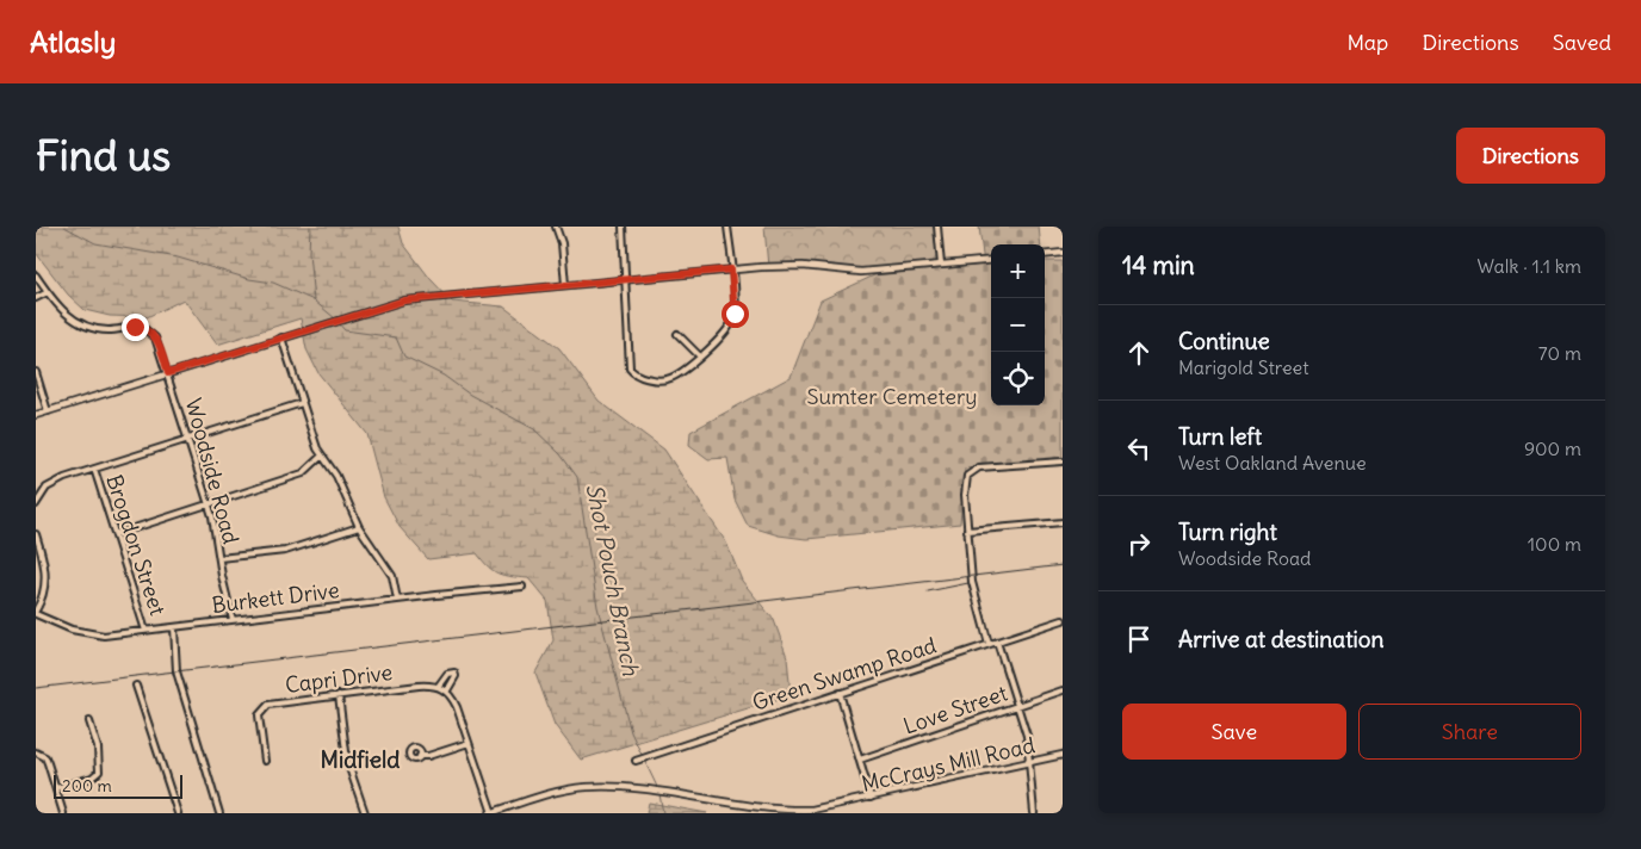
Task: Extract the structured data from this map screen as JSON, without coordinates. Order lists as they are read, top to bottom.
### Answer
{
  "streets": {
    "street": [
      "Woodside Road",
      "Brogdon Street",
      "Burkett Drive",
      "Green Swamp Road",
      "Capri Drive",
      "Love Street",
      "McCrays Mill Road"
    ]
  },
  "crossings": [
    ["Woodside Road", "Burkett Drive"],
    ["Brogdon Street", "Burkett Drive"],
    ["Capri Drive", "McCrays Mill Road"]
  ],
  "districts": ["Midfield"],
  "water": ["Shot Pouch Branch"],
  "parks": ["Sumter Cemetery"],
  "scale_bar": "200 m",
  "page": {
    "header": "Atlasly",
    "nav": ["Map", "Directions", "Saved"],
    "buttons": [
      "Directions",
      ["Save", "Share"]
    ],
    "title": "Find us",
    "heading": ["14 min", "Walk · 1.1 km"],
    "map_buttons": ["+", "−"],
    "list": [
      ["Continue", "Marigold Street", "70 m"],
      ["Turn left", "West Oakland Avenue", "900 m"],
      ["Turn right", "Woodside Road", "100 m"],
      "Arrive at destination"
    ],
    "scale": "200 m"
  }
}
